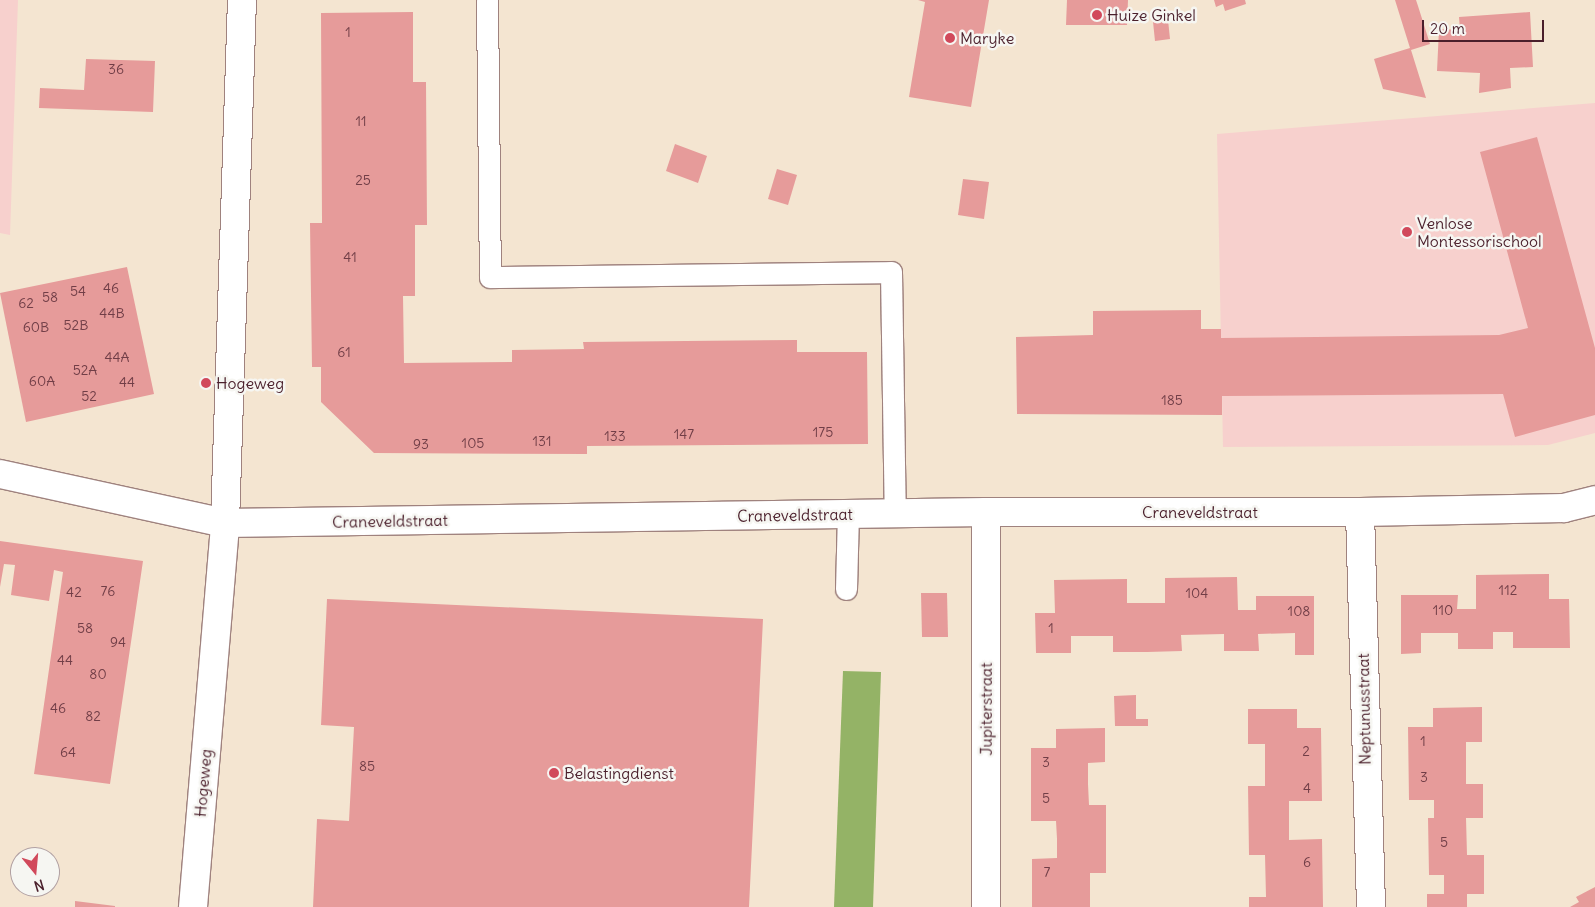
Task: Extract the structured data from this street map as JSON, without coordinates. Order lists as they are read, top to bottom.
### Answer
{
  "streets": {
    "street": [
      "Craneveldstraat",
      "Jupiterstraat",
      "Neptunusstraat",
      "Hogeweg"
    ]
  },
  "crossings": [
    ["Craneveldstraat", "Jupiterstraat"],
    ["Craneveldstraat", "Neptunusstraat"],
    ["Craneveldstraat", "Hogeweg"]
  ],
  "places": [
    "Huize Ginkel",
    "Maryke",
    "Venlose Montessorischool",
    "Hogeweg",
    "Belastingdienst"
  ],
  "house_numbers": [
    "1",
    "36",
    "11",
    "25",
    "41",
    "46",
    "54",
    "58",
    "62",
    "44B",
    "52B",
    "60B",
    "61",
    "44A",
    "52A",
    "60A",
    "44",
    "52",
    "185",
    "175",
    "147",
    "133",
    "131",
    "105",
    "93",
    "112",
    "76",
    "42",
    "104",
    "110",
    "108",
    "58",
    "1",
    "94",
    "44",
    "80",
    "46",
    "82",
    "1",
    "2",
    "64",
    "3",
    "85",
    "3",
    "4",
    "5",
    "5",
    "6",
    "7"
  ],
  "scale_bar": "20 m",
  "north": "bottom"
}
